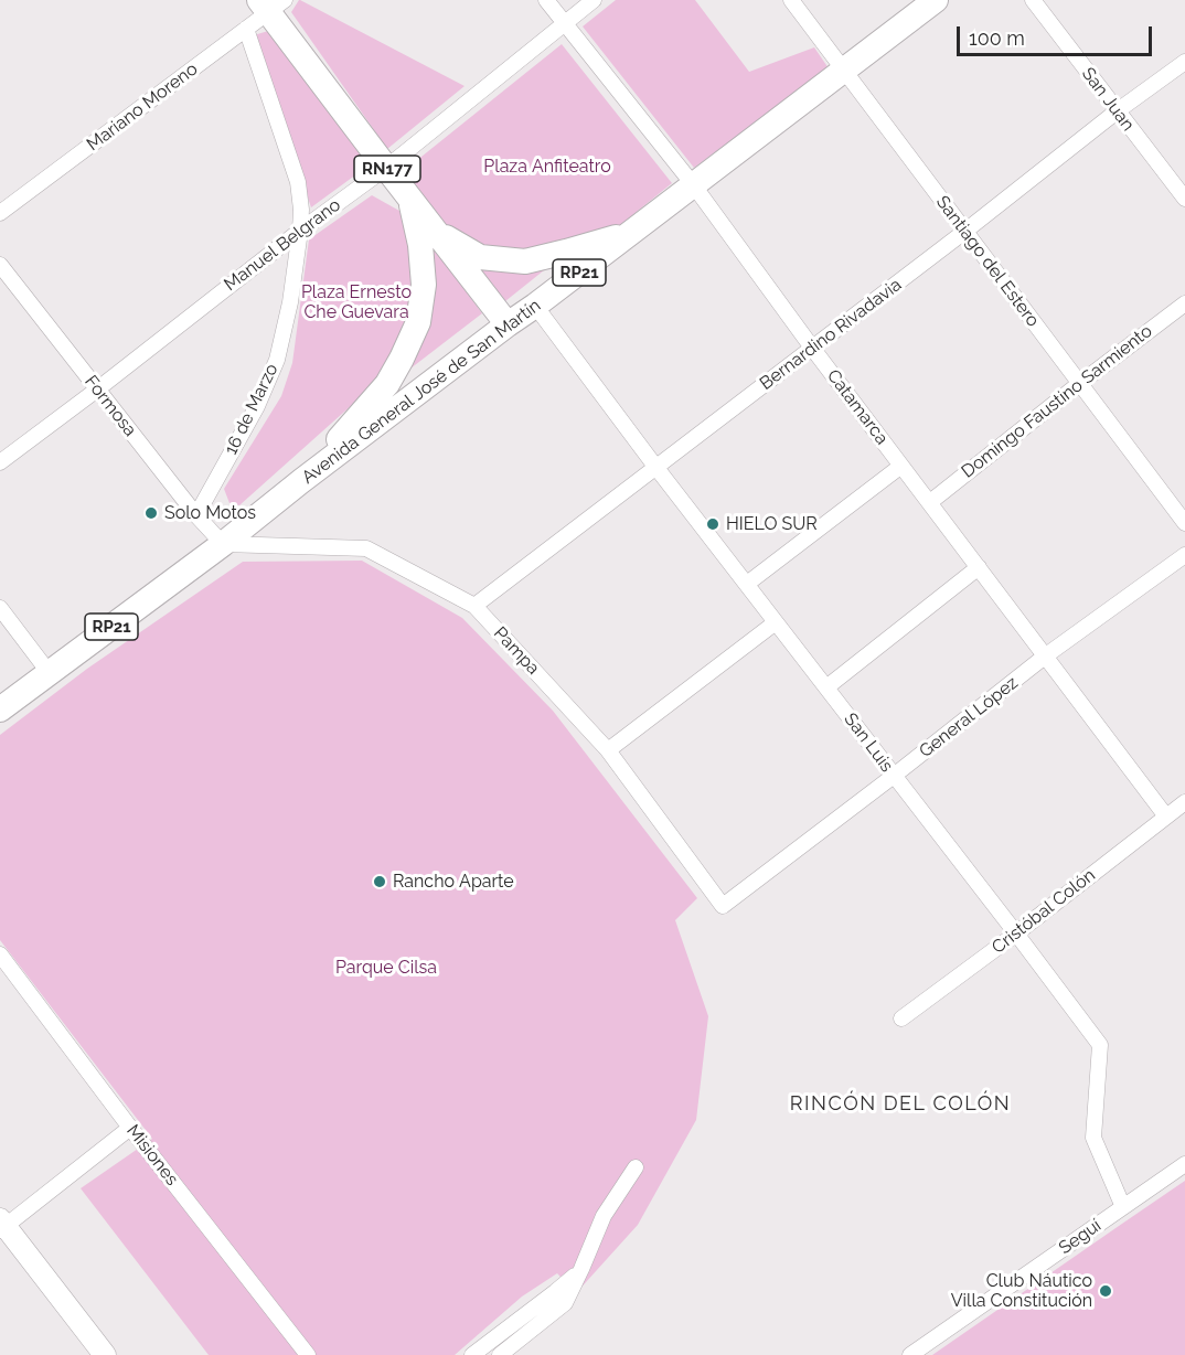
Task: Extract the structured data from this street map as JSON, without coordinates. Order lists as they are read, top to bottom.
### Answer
{
  "streets": {
    "main road": ["RN177", "RP21", "Avenida General José de San Martín"],
    "street": [
      "San Juan",
      "Mariano Moreno",
      "Manuel Belgrano",
      "Santiago del Estero",
      "Bernardino Rivadavia",
      "Domingo Faustino Sarmiento",
      "Formosa",
      "Catamarca",
      "16 de Marzo",
      "Pampa",
      "General López",
      "San Luis",
      "Cristóbal Colón",
      "Misiones",
      "Seguí"
    ]
  },
  "crossings": [
    ["San Juan", "Bernardino Rivadavia"],
    ["Mariano Moreno", "RN177"],
    ["Mariano Moreno", "16 de Marzo"],
    ["RN177", "Manuel Belgrano"],
    ["RN177", "Avenida General José de San Martín"],
    ["Manuel Belgrano", "Formosa"],
    ["Manuel Belgrano", "Catamarca"],
    ["Manuel Belgrano", "16 de Marzo"],
    ["Santiago del Estero", "Bernardino Rivadavia"],
    ["Santiago del Estero", "Avenida General José de San Martín"],
    ["Santiago del Estero", "Domingo Faustino Sarmiento"],
    ["Bernardino Rivadavia", "Catamarca"],
    ["Bernardino Rivadavia", "Pampa"],
    ["Bernardino Rivadavia", "San Luis"],
    ["Avenida General José de San Martín", "Formosa"],
    ["Avenida General José de San Martín", "Catamarca"],
    ["Avenida General José de San Martín", "Pampa"],
    ["Avenida General José de San Martín", "San Luis"],
    ["Domingo Faustino Sarmiento", "Catamarca"],
    ["Formosa", "16 de Marzo"],
    ["Formosa", "Pampa"],
    ["Catamarca", "General López"],
    ["Catamarca", "Cristóbal Colón"],
    ["Pampa", "General López"],
    ["General López", "San Luis"],
    ["San Luis", "Cristóbal Colón"],
    ["San Luis", "Seguí"]
  ],
  "districts": ["RINCÓN DEL COLÓN"],
  "parks": ["Plaza Anfiteatro", "Plaza Ernesto Che Guevara", "Parque Cilsa"],
  "places": [
    "Solo Motos",
    "HIELO SUR",
    "Rancho Aparte",
    "Club Náutico Villa Constitución"
  ],
  "scale_bar": "100 m"
}
